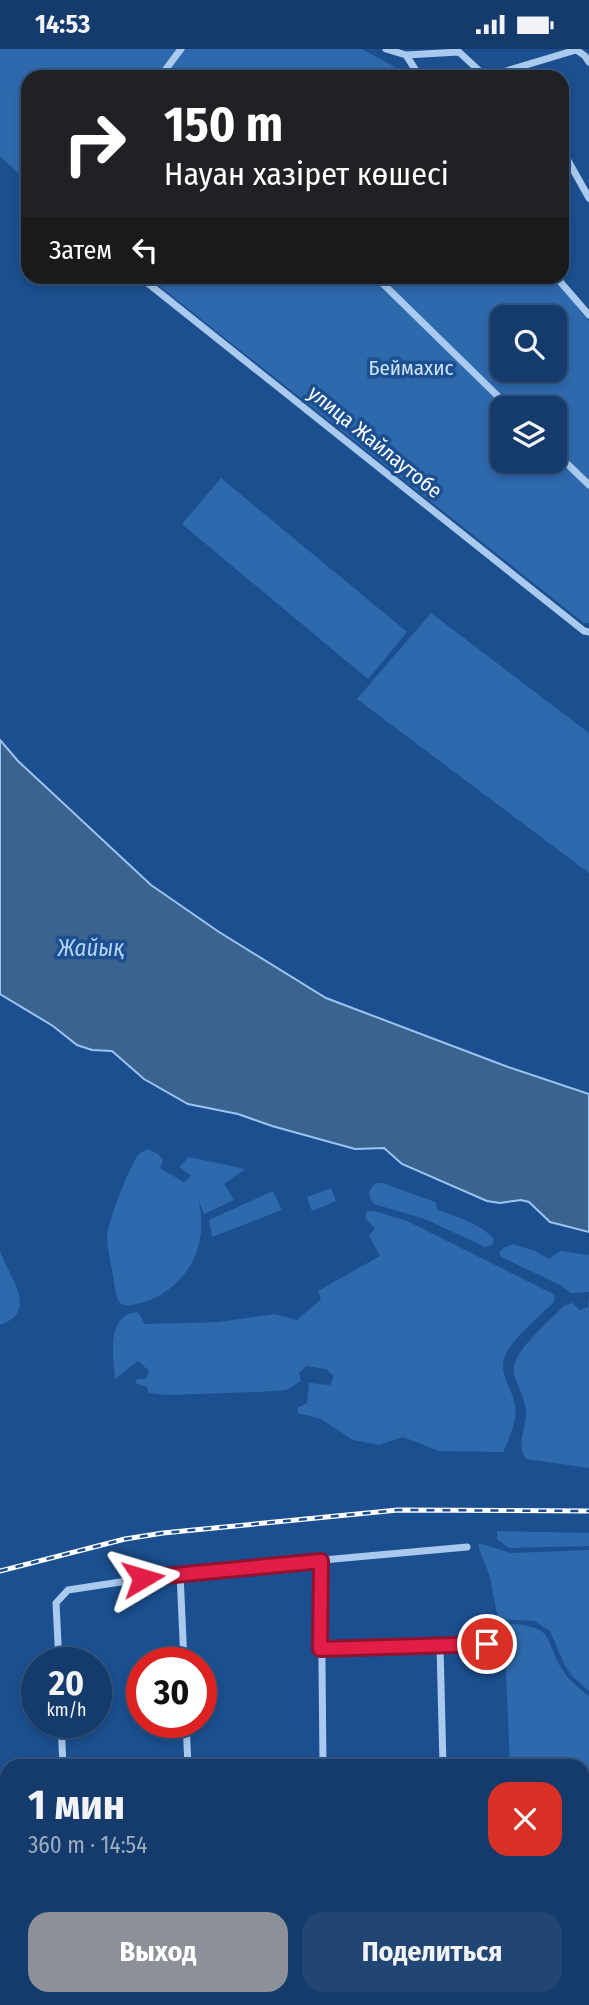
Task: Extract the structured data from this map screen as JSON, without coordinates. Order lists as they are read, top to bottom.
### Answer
{
  "streets": {
    "street": ["улица Жайлаутобе"]
  },
  "water": ["Жайық"],
  "parks": ["Беймахис"],
  "page": {
    "status": "14:53",
    "turn": ["150 m", "Науан хазірет көшесі"],
    "then": "Затем",
    "speed": "20 km/h",
    "limit": "30",
    "heading": ["1 мин", "360 m · 14:54"],
    "buttons": ["Выход", "Поделиться"]
  }
}
